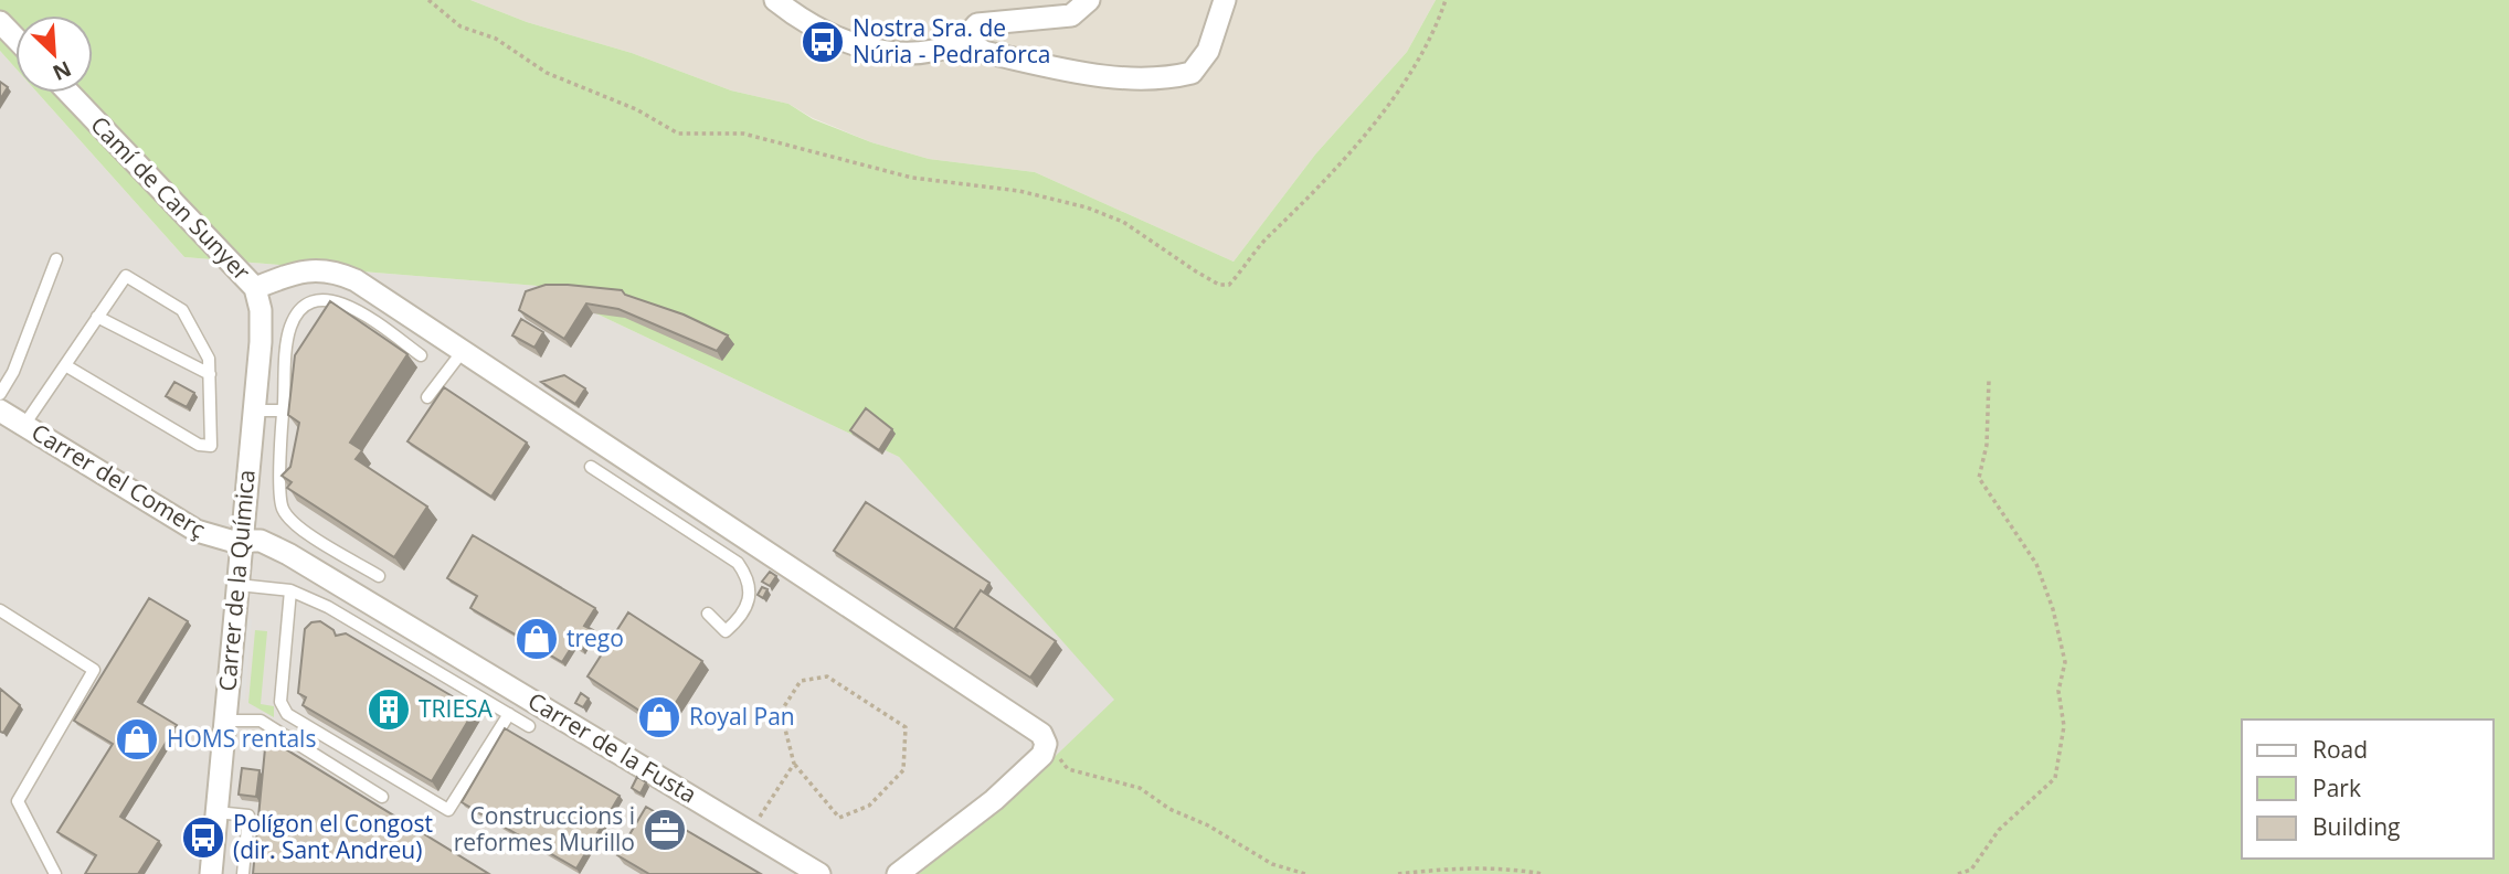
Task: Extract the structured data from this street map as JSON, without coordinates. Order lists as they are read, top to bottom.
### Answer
{
  "streets": {
    "street": [
      "Camí de Can Sunyer",
      "Carrer del Comerç",
      "Carrer de la Química",
      "Carrer de la Fusta"
    ]
  },
  "crossings": [
    ["Camí de Can Sunyer", "Carrer de la Química"],
    ["Carrer del Comerç", "Carrer de la Química"],
    ["Carrer del Comerç", "Carrer de la Fusta"],
    ["Carrer de la Química", "Carrer de la Fusta"]
  ],
  "places": {
    "bus stop": ["Nostra Sra. de Núria - Pedraforca", "Polígon el Congost (dir. Sant Andreu)"],
    "shop": ["trego", "Royal Pan", "HOMS rentals"],
    "building": ["TRIESA"],
    "office": ["Construccions i reformes Murillo"]
  },
  "legend": ["Road", "Park", "Building"],
  "north": "bottom right"
}
